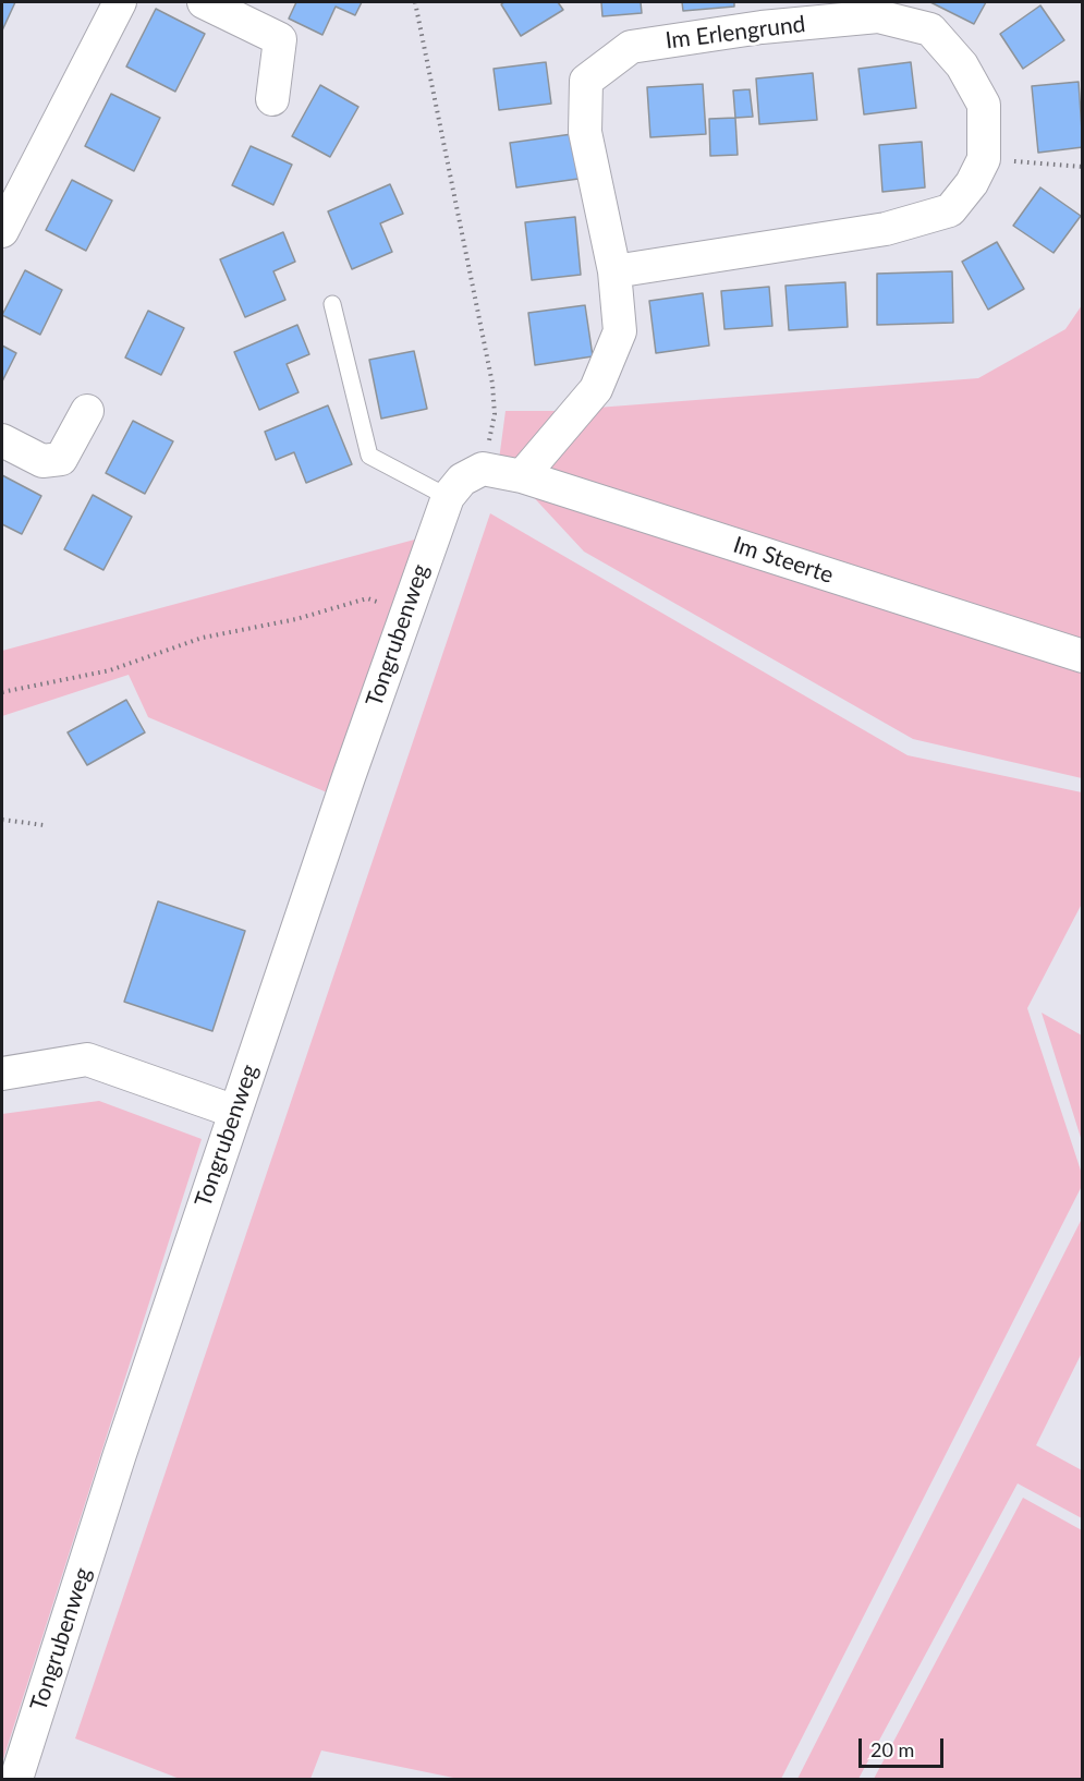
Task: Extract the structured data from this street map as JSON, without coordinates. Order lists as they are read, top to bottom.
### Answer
{
  "streets": {
    "street": ["Im Erlengrund", "Im Steerte", "Tongrubenweg"]
  },
  "crossings": [
    ["Im Erlengrund", "Im Steerte"],
    ["Im Steerte", "Tongrubenweg"]
  ],
  "scale_bar": "20 m"
}
